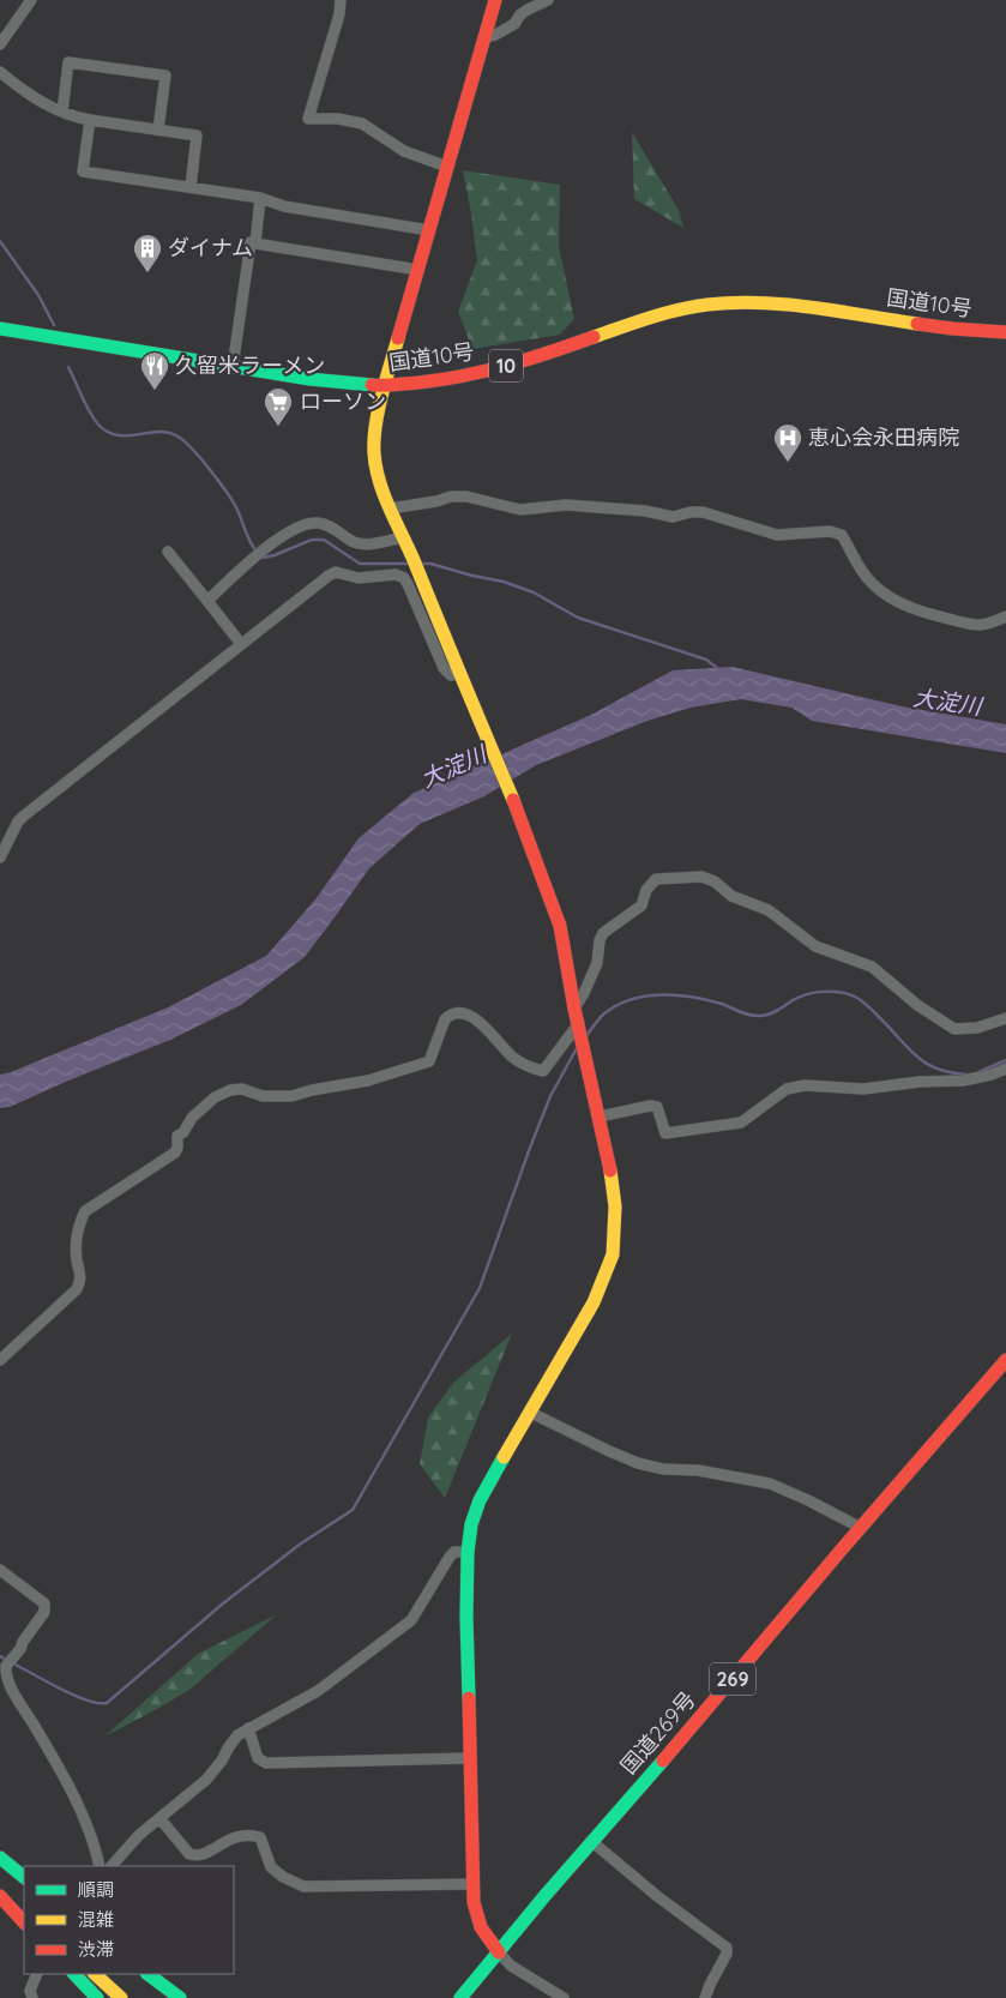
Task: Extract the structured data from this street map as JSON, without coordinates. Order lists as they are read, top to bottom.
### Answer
{
  "streets": {
    "main road": [
      "国道10号",
      "10",
      "269",
      "国道269号"
    ]
  },
  "water": ["大淀川"],
  "places": {
    "building": ["ダイナム"],
    "restaurant": ["久留米ラーメン"],
    "supermarket": ["ローソン"],
    "hospital": ["恵心会永田病院"]
  },
  "legend": ["順調", "混雑", "渋滞"]
}
